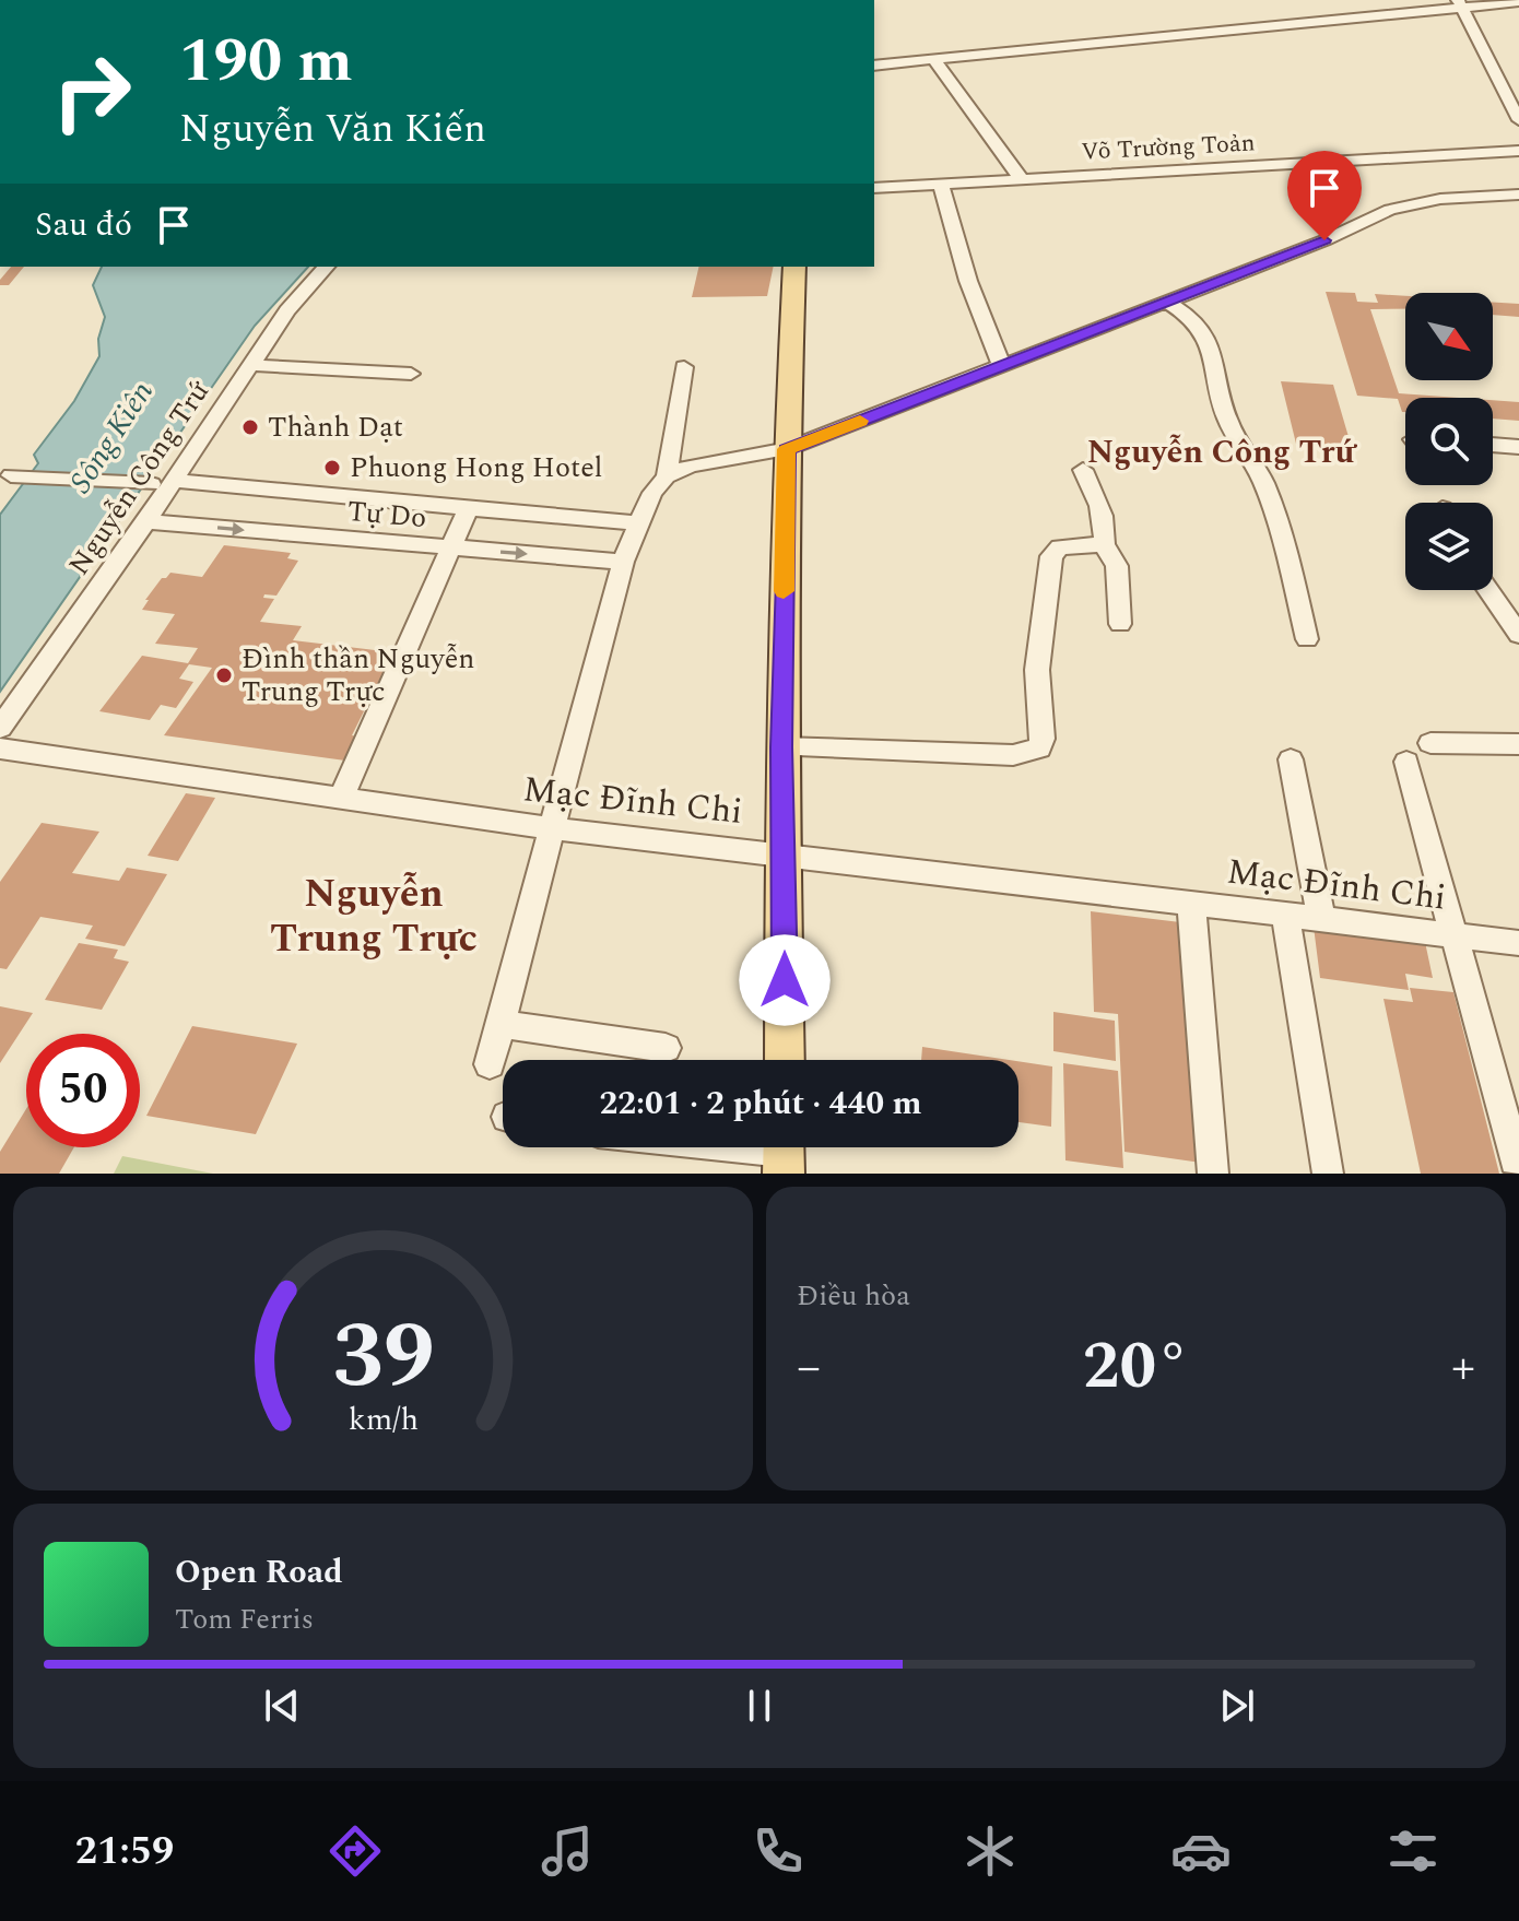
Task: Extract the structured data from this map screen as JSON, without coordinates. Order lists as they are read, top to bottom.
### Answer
{
  "streets": {
    "street": [
      "Võ Trường Toản",
      "Nguyễn Công Trứ",
      "Tự Do",
      "Mạc Đĩnh Chi"
    ]
  },
  "crossings": [
    ["Nguyễn Công Trứ", "Tự Do"]
  ],
  "districts": ["Nguyễn Công Trứ", "Nguyễn Trung Trực"],
  "water": ["Sông Kiên"],
  "places": ["Thành Dạt", "Phuong Hong Hotel", "Đình thần Nguyễn Trung Trực"],
  "north": "bottom right",
  "page": {
    "turn": ["190 m", "Nguyễn Văn Kiến"],
    "then": "Sau đó",
    "limit": "50",
    "trip": "22:01 · 2 phút · 440 m",
    "tile": "Điều hòa",
    "heat": ["−", "20°", "+"],
    "song": ["Open Road", "Tom Ferris"],
    "tabs": "21:59",
    "gauge": ["39", "km/h"]
  }
}
